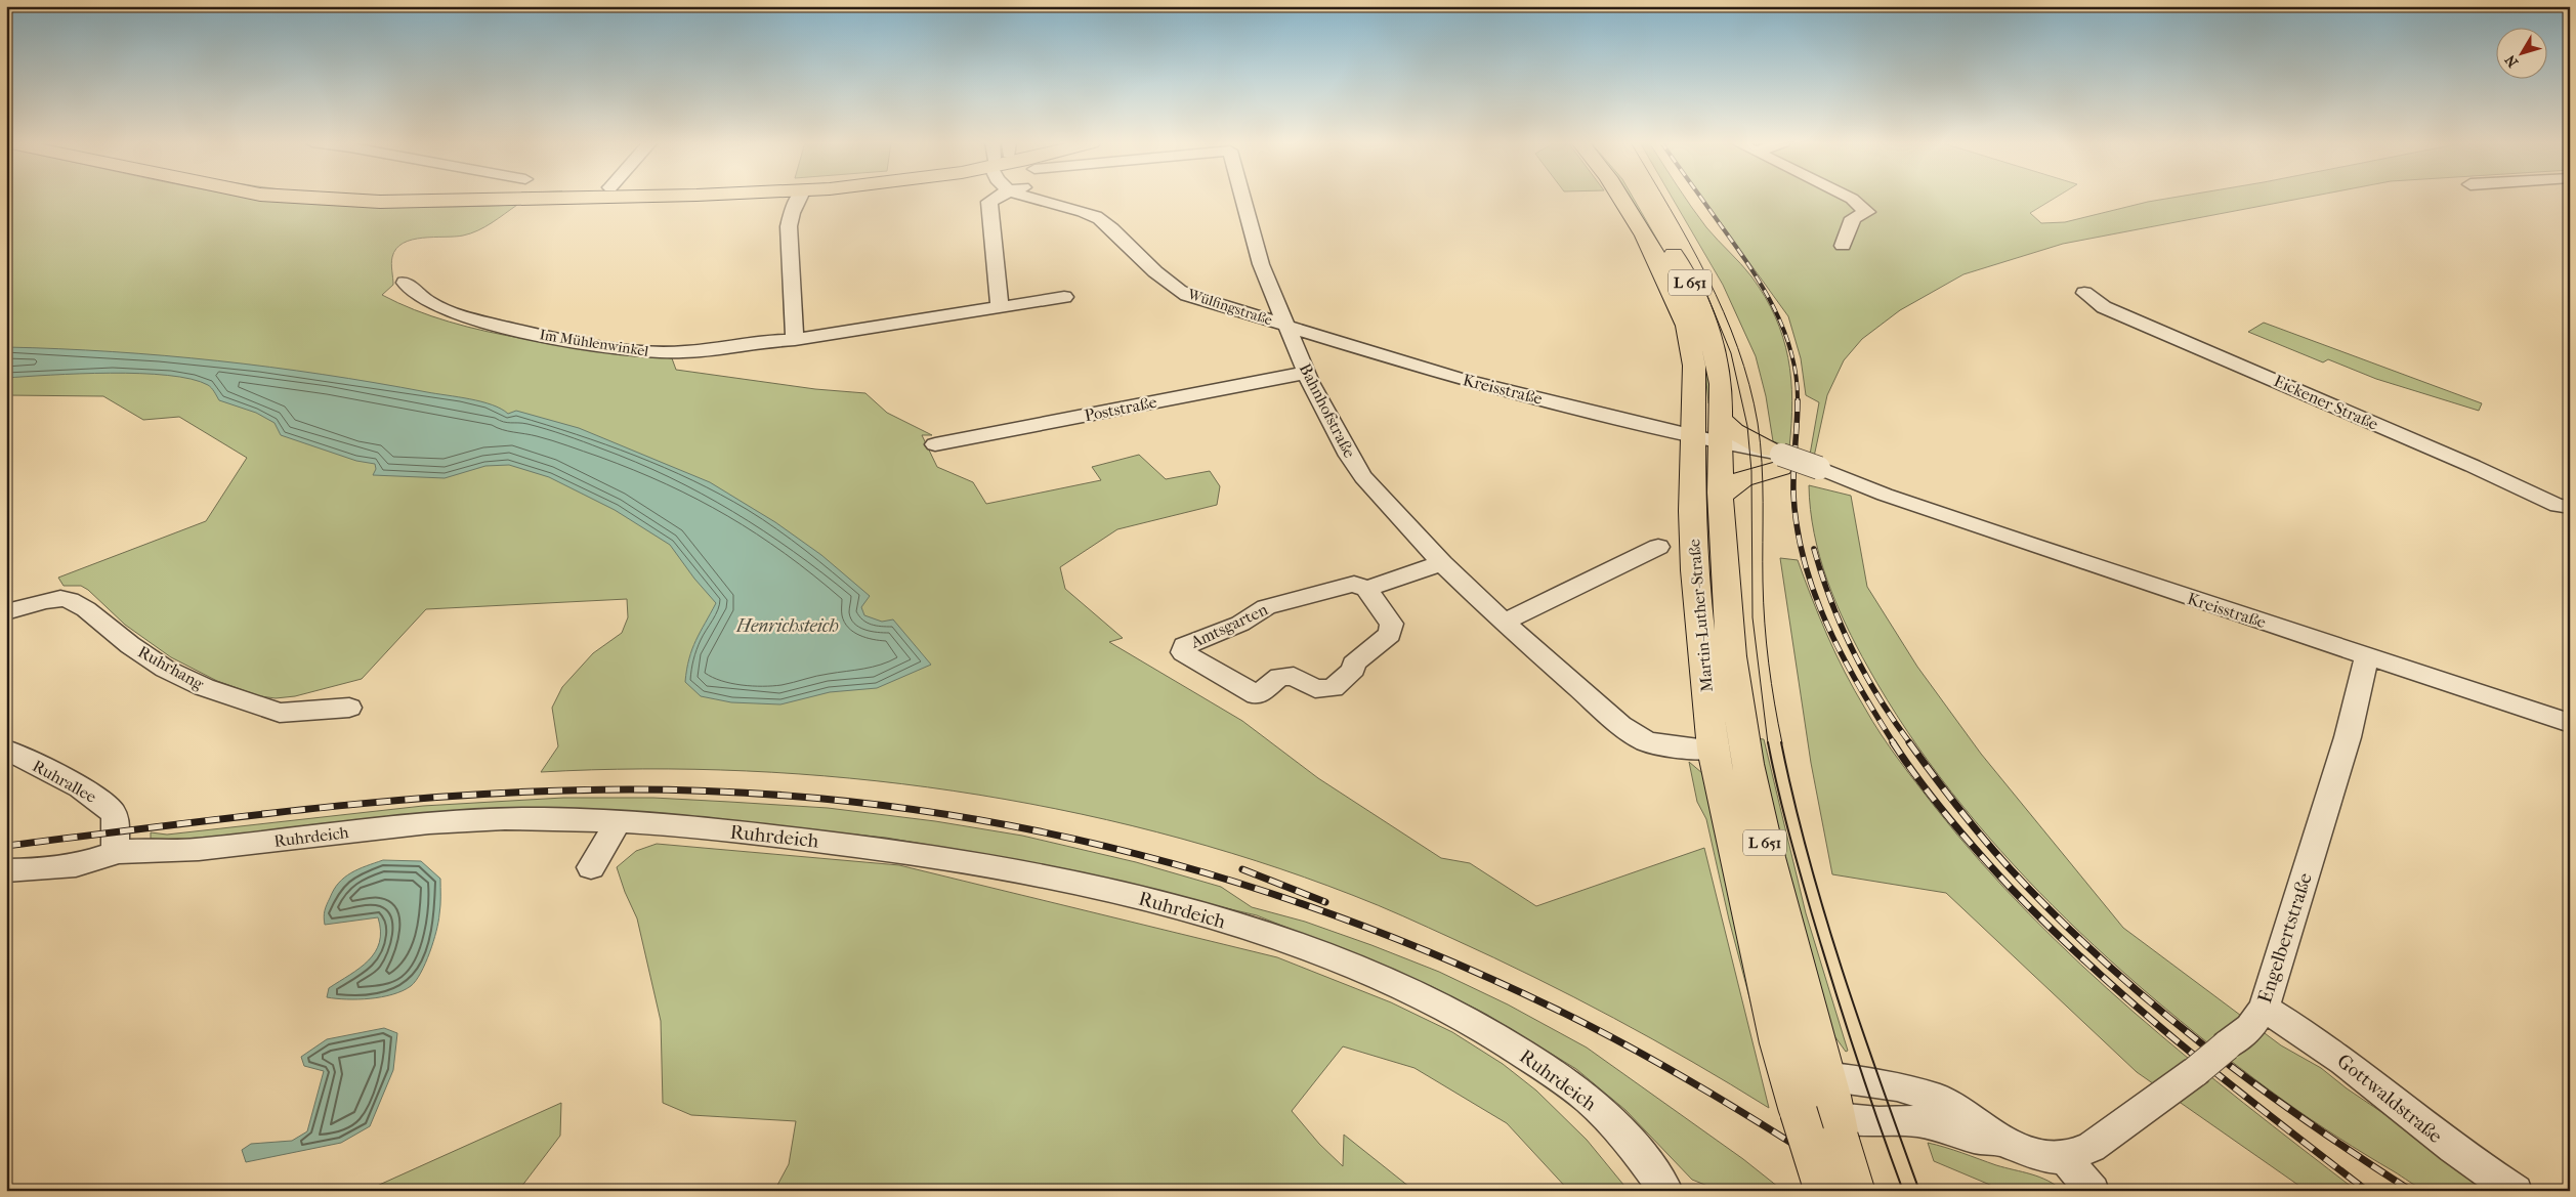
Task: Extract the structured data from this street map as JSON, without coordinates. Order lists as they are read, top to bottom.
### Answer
{
  "streets": {
    "main road": ["L 651", "Martin-Luther-Straße"],
    "street": [
      "Wülfingstraße",
      "Im Mühlenwinkel",
      "Kreisstraße",
      "Eickener Straße",
      "Poststraße",
      "Bahnhofstraße",
      "Amtsgarten",
      "Ruhrhang",
      "Ruhrallee",
      "Ruhrdeich",
      "Engelbertstraße",
      "Gottwaldstraße"
    ]
  },
  "crossings": [
    ["L 651", "Martin-Luther-Straße"],
    ["Wülfingstraße", "Kreisstraße"],
    ["Wülfingstraße", "Bahnhofstraße"],
    ["Kreisstraße", "Bahnhofstraße"],
    ["Kreisstraße", "Martin-Luther-Straße"],
    ["Kreisstraße", "Engelbertstraße"],
    ["Poststraße", "Bahnhofstraße"],
    ["Bahnhofstraße", "Martin-Luther-Straße"],
    ["Bahnhofstraße", "Amtsgarten"],
    ["Ruhrallee", "Ruhrdeich"],
    ["Engelbertstraße", "Gottwaldstraße"]
  ],
  "water": ["Henrichsteich"],
  "north": "bottom left"
}
